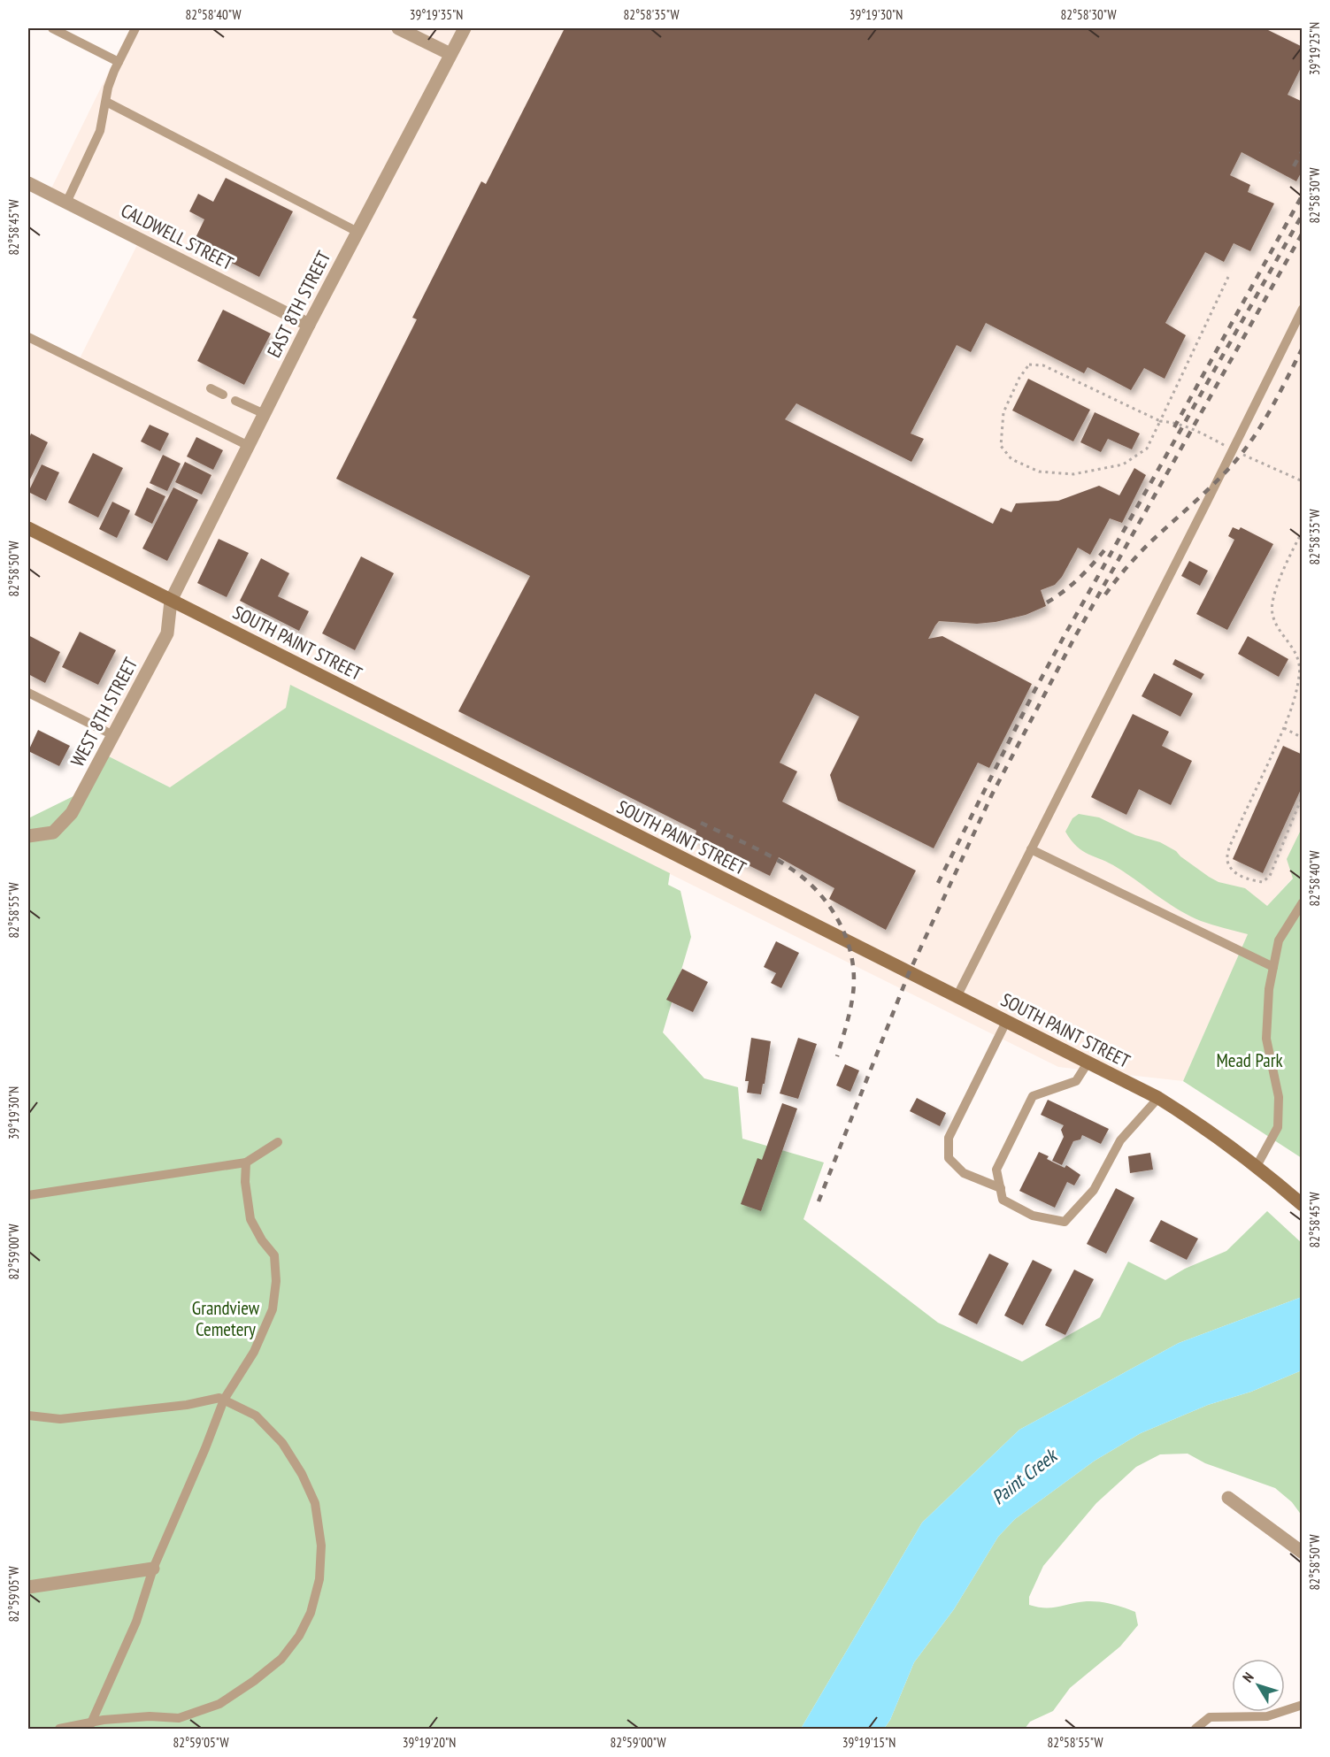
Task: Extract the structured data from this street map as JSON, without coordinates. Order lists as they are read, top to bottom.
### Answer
{
  "streets": {
    "main road": ["SOUTH PAINT STREET"],
    "street": ["CALDWELL STREET", "EAST 8TH STREET", "WEST 8TH STREET"]
  },
  "crossings": [
    ["CALDWELL STREET", "EAST 8TH STREET"],
    ["EAST 8TH STREET", "SOUTH PAINT STREET"],
    ["EAST 8TH STREET", "WEST 8TH STREET"],
    ["SOUTH PAINT STREET", "WEST 8TH STREET"]
  ],
  "water": ["Paint Creek"],
  "parks": ["Mead Park", "Grandview Cemetery"],
  "north": "top left",
  "coordinates": [
    "82°58'40\"W",
    "39°19'35\"N",
    "82°58'35\"W",
    "39°19'30\"N",
    "82°58'30\"W",
    "39°19'25\"N",
    "82°58'45\"W",
    "82°58'50\"W",
    "82°58'55\"W",
    "82°59'00\"W",
    "82°59'05\"W",
    "39°19'20\"N",
    "39°19'15\"N"
  ]
}
